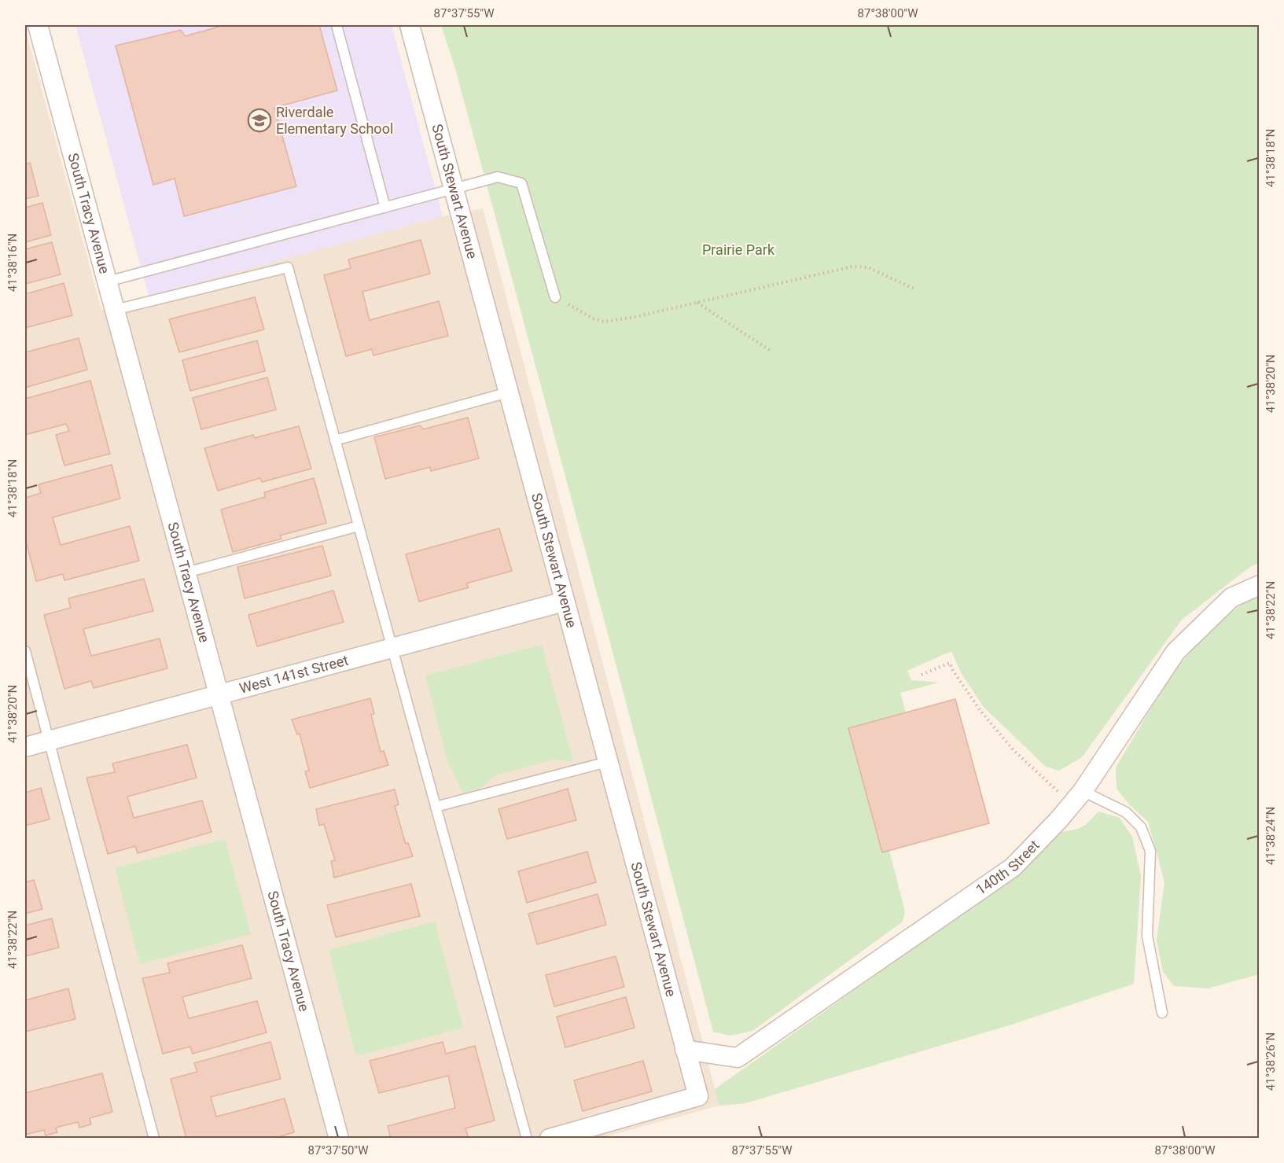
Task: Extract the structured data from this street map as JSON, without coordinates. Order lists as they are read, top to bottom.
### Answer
{
  "streets": {
    "street": [
      "South Stewart Avenue",
      "South Tracy Avenue",
      "West 141st Street",
      "140th Street"
    ]
  },
  "crossings": [
    ["South Stewart Avenue", "West 141st Street"],
    ["South Stewart Avenue", "140th Street"],
    ["South Tracy Avenue", "West 141st Street"]
  ],
  "parks": ["Prairie Park"],
  "places": {
    "school or university": ["Riverdale Elementary School"]
  },
  "coordinates": [
    "87°37'55\"W",
    "87°38'00\"W",
    "41°38'18\"N",
    "41°38'16\"N",
    "41°38'20\"N",
    "41°38'22\"N",
    "41°38'24\"N",
    "41°38'26\"N",
    "87°37'50\"W"
  ]
}
